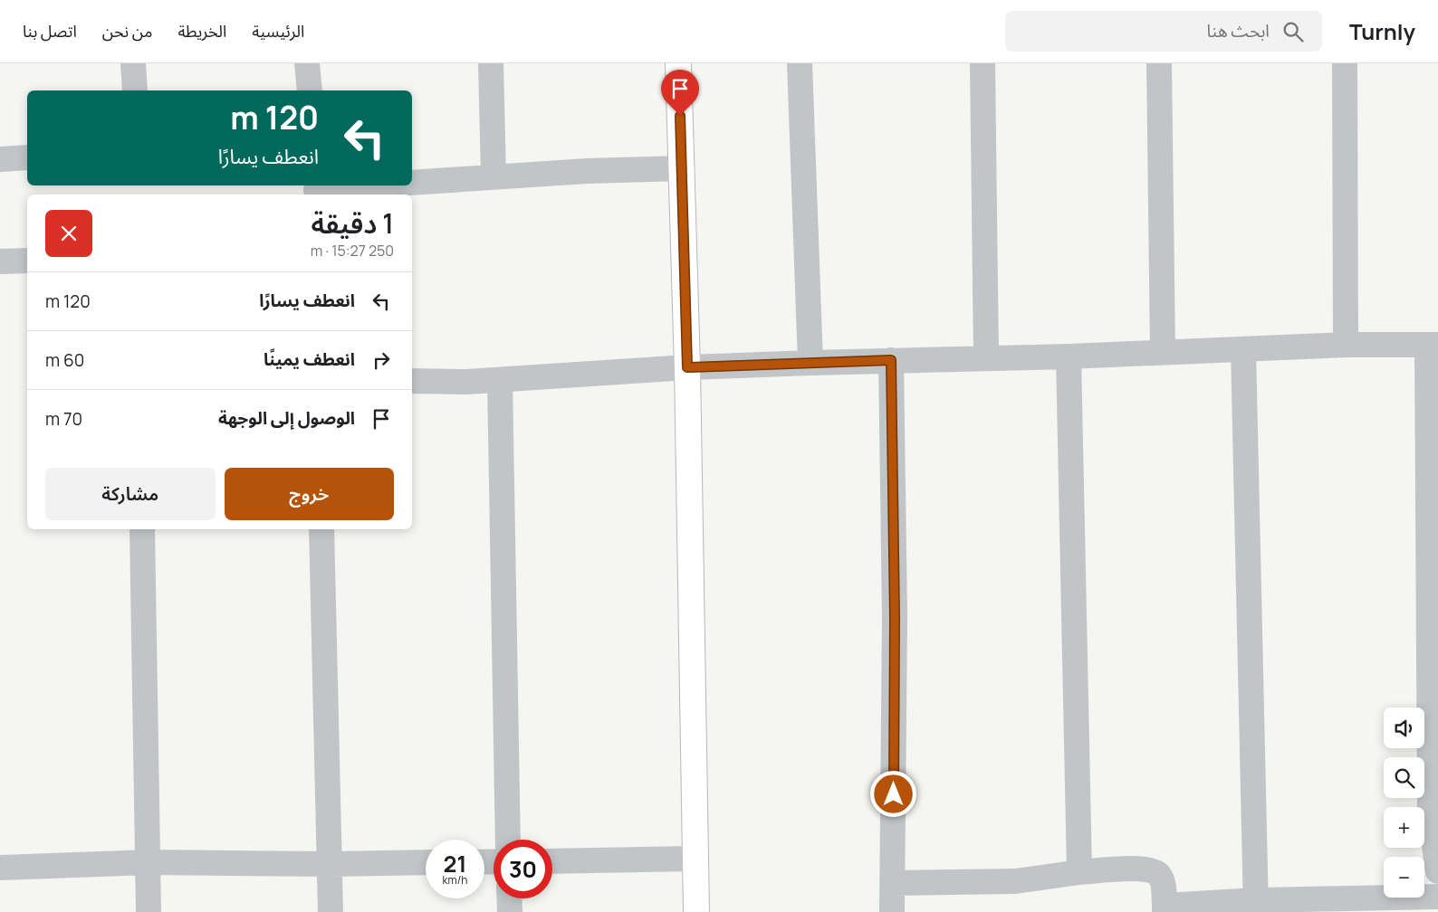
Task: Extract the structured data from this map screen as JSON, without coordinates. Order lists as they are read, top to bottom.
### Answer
{
  "page": {
    "header": "Turnly",
    "search": "ابحث هنا",
    "nav": [
      "الرئيسية",
      "الخريطة",
      "من نحن",
      "اتصل بنا"
    ],
    "turn": ["120 m", "انعطف يسارًا"],
    "heading": ["1 دقيقة", "250 m · 15:27"],
    "list": [
      {
        "name": "انعطف يسارًا",
        "value": "120 m"
      },
      {
        "name": "انعطف يمينًا",
        "value": "60 m"
      },
      {
        "name": "الوصول إلى الوجهة",
        "value": "70 m"
      }
    ],
    "buttons": ["خروج", "مشاركة"],
    "map_buttons": ["+", "−"],
    "speed": "21 km/h",
    "limit": "30"
  }
}
